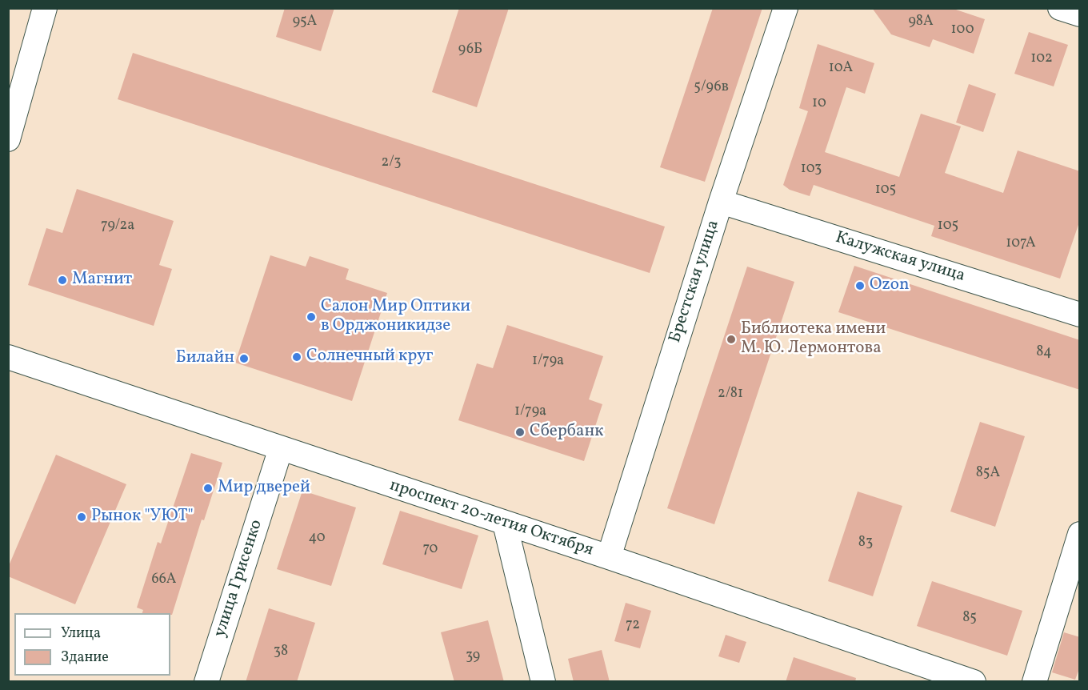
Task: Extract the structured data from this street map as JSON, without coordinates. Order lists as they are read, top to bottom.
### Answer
{
  "streets": {
    "street": [
      "Калужская улица",
      "Брестская улица",
      "проспект 20-летия Октября",
      "улица Грисенко"
    ]
  },
  "crossings": [
    ["Калужская улица", "Брестская улица"],
    ["Брестская улица", "проспект 20-летия Октября"],
    ["проспект 20-летия Октября", "улица Грисенко"]
  ],
  "places": [
    "Магнит",
    "Ozon",
    "Салон Мир Оптики в Орджоникидзе",
    "Библиотека имени М. Ю. Лермонтова",
    "Солнечный круг",
    "Билайн",
    "Сбербанк",
    "Мир дверей",
    "Рынок \"УЮТ\""
  ],
  "house_numbers": [
    "95А",
    "98А",
    "100",
    "96Б",
    "102",
    "10А",
    "5/96в",
    "10",
    "2/3",
    "103",
    "105",
    "79/2а",
    "105",
    "107А",
    "84",
    "1/79а",
    "2/81",
    "1/79а",
    "85А",
    "40",
    "83",
    "70",
    "66А",
    "85",
    "72",
    "38",
    "39"
  ],
  "legend": ["Улица", "Здание"]
}
